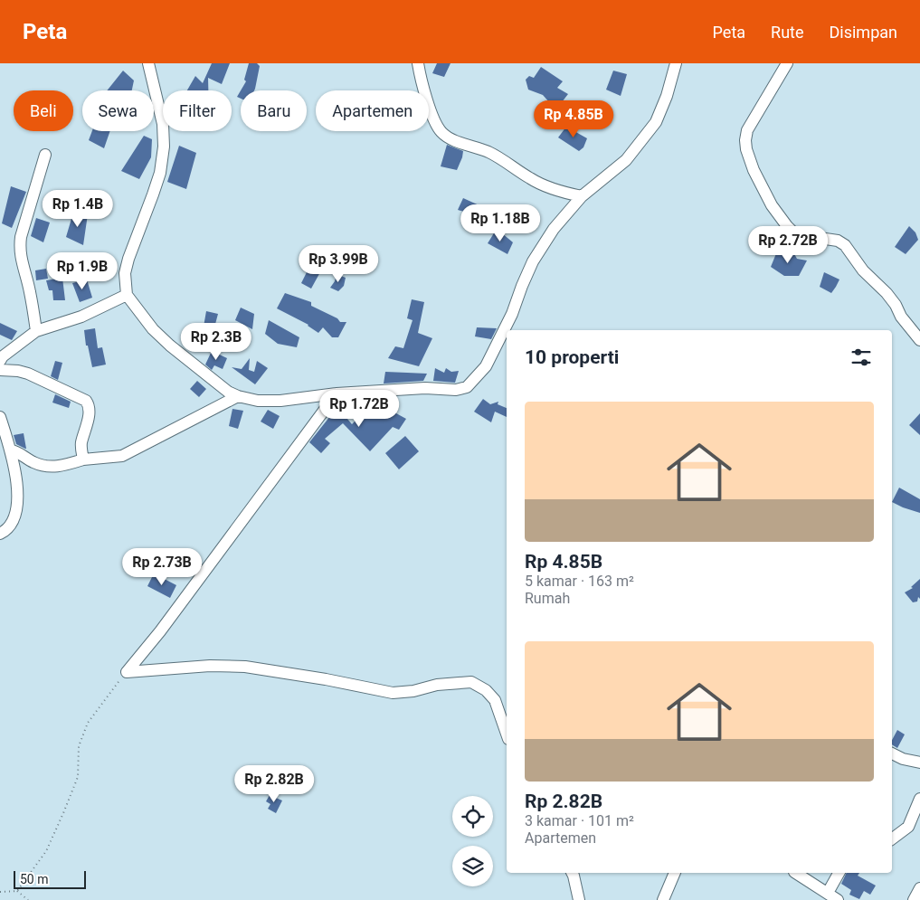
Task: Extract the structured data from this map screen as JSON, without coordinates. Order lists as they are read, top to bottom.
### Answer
{
  "scale_bar": "50 m",
  "page": {
    "header": "Peta",
    "nav": ["Peta", "Rute", "Disimpan"],
    "chip": [
      "Beli",
      "Sewa",
      "Filter",
      "Baru",
      "Apartemen"
    ],
    "price": [
      "Rp 4.85B",
      "Rp 1.4B",
      "Rp 1.18B",
      "Rp 2.72B",
      "Rp 3.99B",
      "Rp 1.9B",
      "Rp 2.3B",
      "Rp 1.72B",
      "Rp 2.73B",
      "Rp 2.82B"
    ],
    "heading": "10 properti",
    "list": [
      {
        "name": "Rp 4.85B",
        "note": "5 kamar · 163 m² · Rumah"
      },
      {
        "name": "Rp 2.82B",
        "note": "3 kamar · 101 m² · Apartemen"
      }
    ],
    "scale": "50 m"
  }
}
